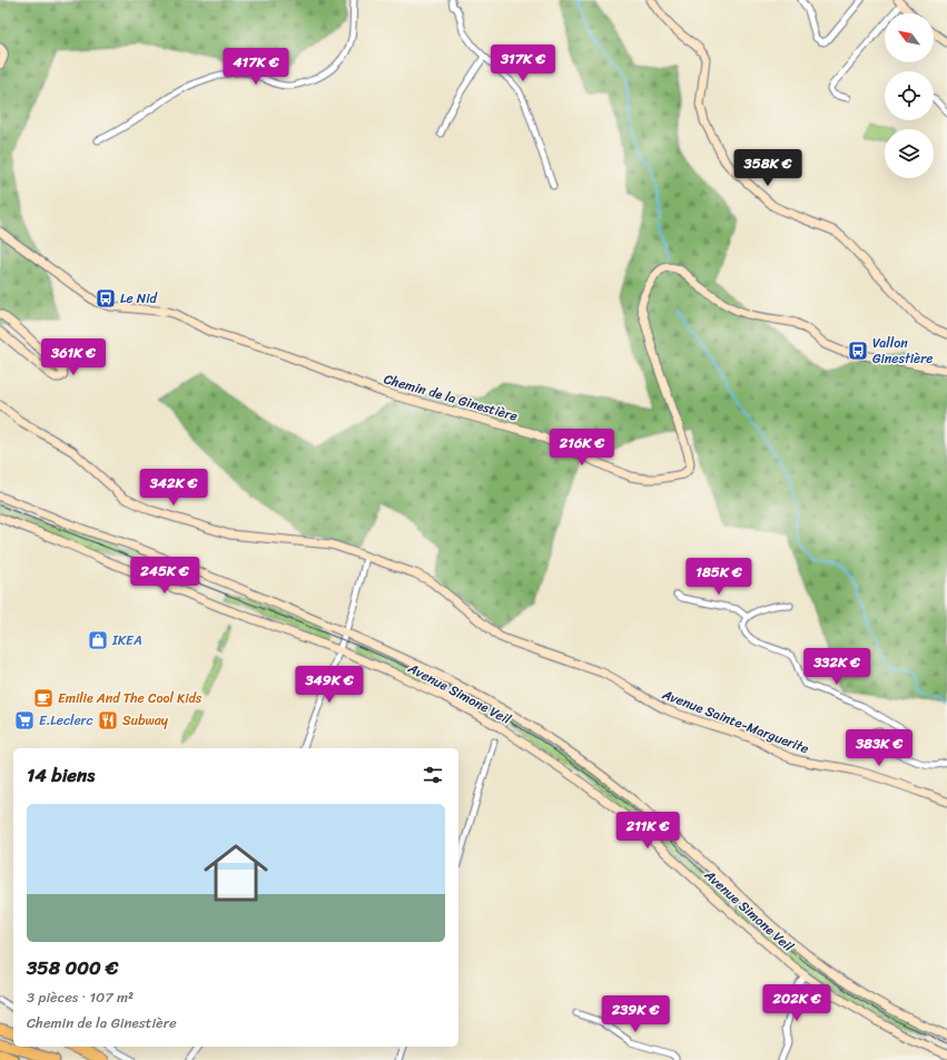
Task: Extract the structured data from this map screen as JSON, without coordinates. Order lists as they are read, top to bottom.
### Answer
{
  "streets": {
    "main road": ["Chemin de la Ginestière", "Avenue Simone Veil", "Avenue Sainte-Marguerite"]
  },
  "places": {
    "bus stop": ["Le Nid", "Vallon Ginestière"],
    "shop": ["IKEA"],
    "cafe": ["Emilie And The Cool Kids"],
    "supermarket": ["E.Leclerc"],
    "restaurant": ["Subway"]
  },
  "north": "top left",
  "page": {
    "price": [
      "317K €",
      "417K €",
      "358K €",
      "361K €",
      "216K €",
      "342K €",
      "245K €",
      "185K €",
      "332K €",
      "349K €",
      "383K €",
      "211K €",
      "202K €",
      "239K €"
    ],
    "heading": "14 biens",
    "list": [
      {
        "name": "358 000 €",
        "note": "3 pièces · 107 m² · Chemin de la Ginestière"
      }
    ]
  }
}
